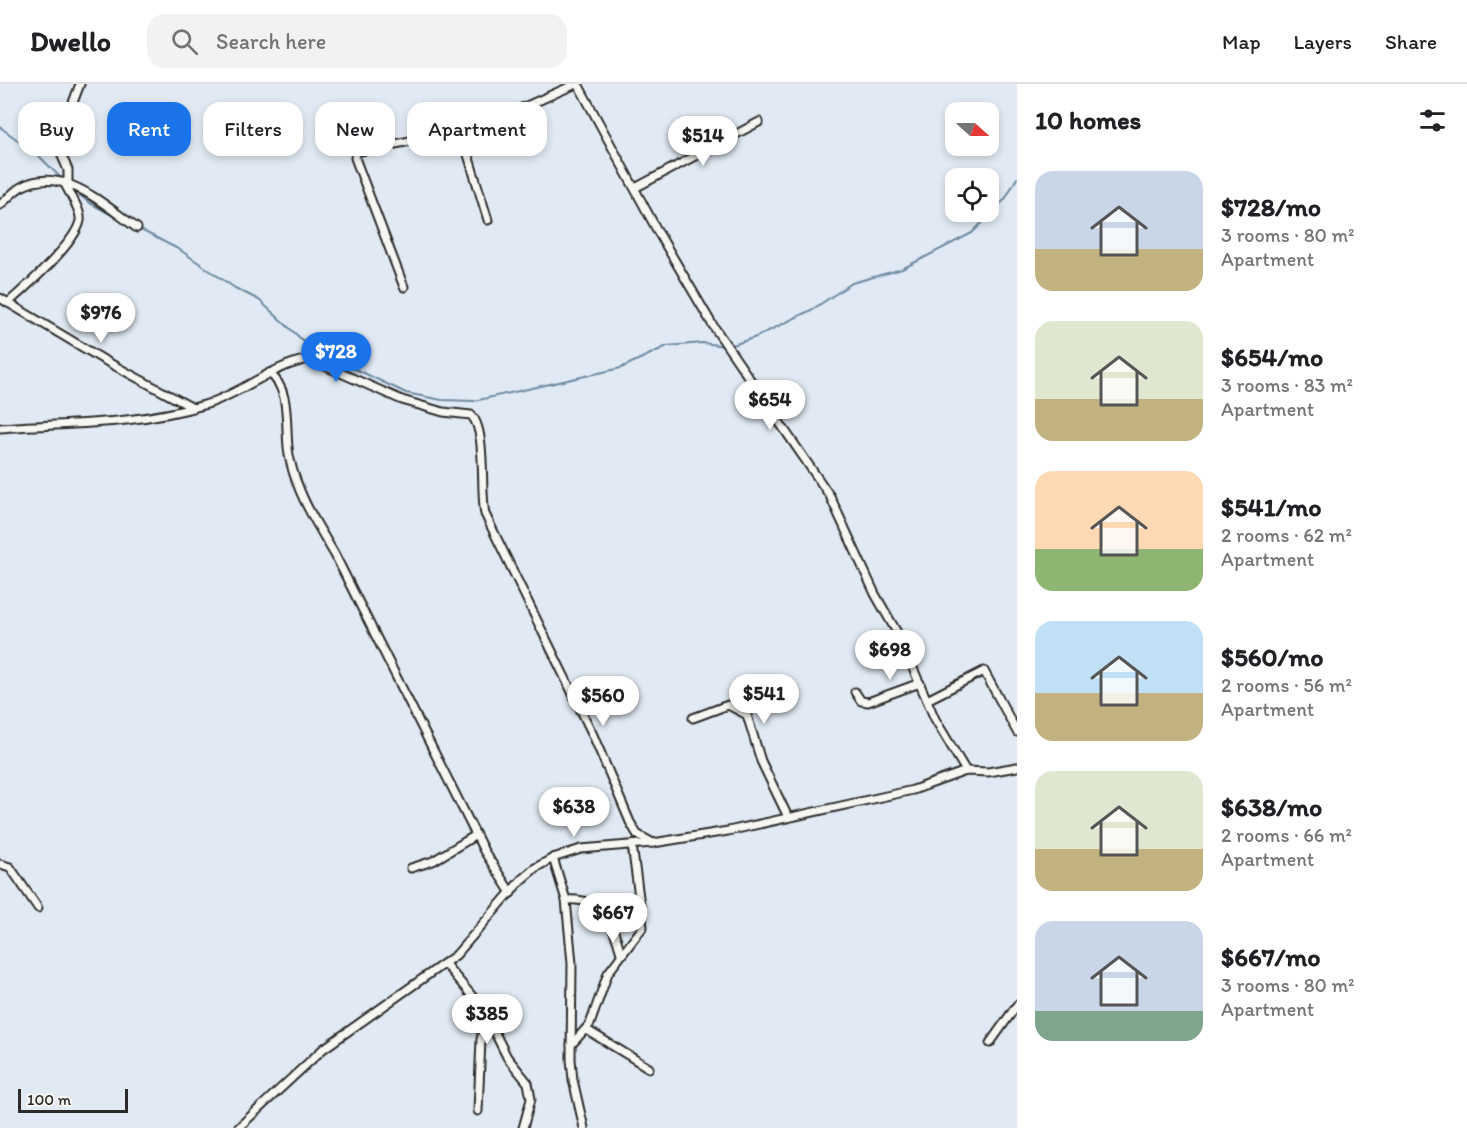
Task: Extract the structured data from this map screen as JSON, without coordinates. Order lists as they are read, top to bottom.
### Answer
{
  "scale_bar": "100 m",
  "north": "right",
  "page": {
    "header": "Dwello",
    "search": "Search here",
    "nav": ["Map", "Layers", "Share"],
    "heading": "10 homes",
    "chip": [
      "Buy",
      "Rent",
      "Filters",
      "New",
      "Apartment"
    ],
    "price": [
      "$514",
      "$976",
      "$728",
      "$654",
      "$698",
      "$541",
      "$560",
      "$638",
      "$667",
      "$385"
    ],
    "list": [
      {
        "name": "$728/mo",
        "note": "3 rooms · 80 m² · Apartment"
      },
      {
        "name": "$654/mo",
        "note": "3 rooms · 83 m² · Apartment"
      },
      {
        "name": "$541/mo",
        "note": "2 rooms · 62 m² · Apartment"
      },
      {
        "name": "$560/mo",
        "note": "2 rooms · 56 m² · Apartment"
      },
      {
        "name": "$638/mo",
        "note": "2 rooms · 66 m² · Apartment"
      },
      {
        "name": "$667/mo",
        "note": "3 rooms · 80 m² · Apartment"
      }
    ],
    "scale": "100 m"
  }
}
